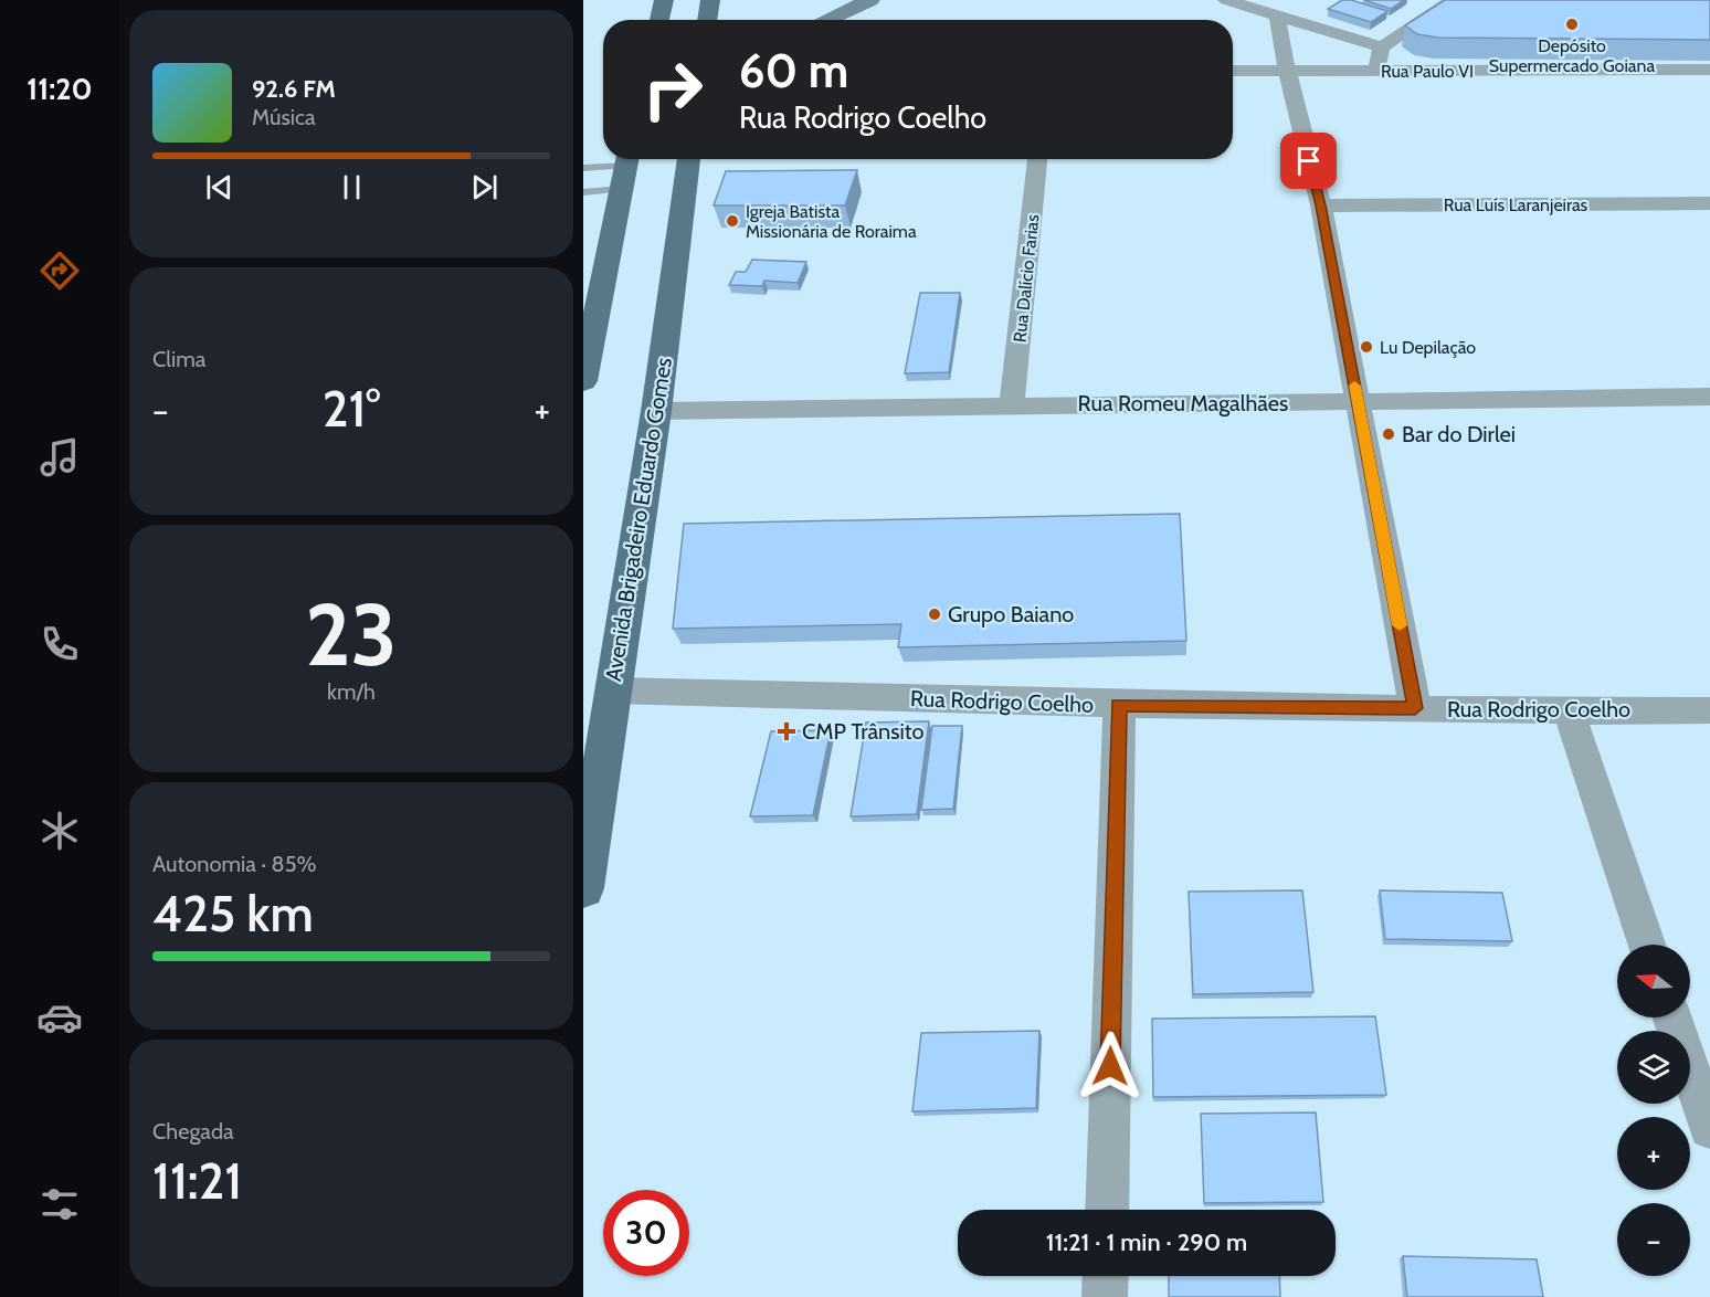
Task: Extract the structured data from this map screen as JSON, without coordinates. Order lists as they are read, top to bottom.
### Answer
{
  "streets": {
    "main road": ["Avenida Brigadeiro Eduardo Gomes"],
    "street": [
      "Rua Paulo VI",
      "Rua Luís Laranjeiras",
      "Rua Dalício Farias",
      "Rua Romeu Magalhães",
      "Rua Rodrigo Coelho"
    ]
  },
  "crossings": [
    ["Rua Dalício Farias", "Rua Romeu Magalhães"],
    ["Rua Romeu Magalhães", "Avenida Brigadeiro Eduardo Gomes"],
    ["Avenida Brigadeiro Eduardo Gomes", "Rua Rodrigo Coelho"]
  ],
  "places": {
    "other": [
      "Depósito Supermercado Goiana",
      "Igreja Batista Missionária de Roraima",
      "Lu Depilação",
      "Bar do Dirlei",
      "Grupo Baiano"
    ],
    "health": ["CMP Trânsito"]
  },
  "north": "left",
  "page": {
    "tabs": "11:20",
    "turn": ["60 m", "Rua Rodrigo Coelho"],
    "song": ["92.6 FM", "Música"],
    "tile": [
      "Clima",
      ["23", "km/h"],
      ["Autonomia · 85%", "425 km"],
      ["Chegada", "11:21"]
    ],
    "heat": ["−", "21°", "+"],
    "map_buttons": ["+", "−"],
    "limit": "30",
    "trip": "11:21 · 1 min · 290 m"
  }
}
